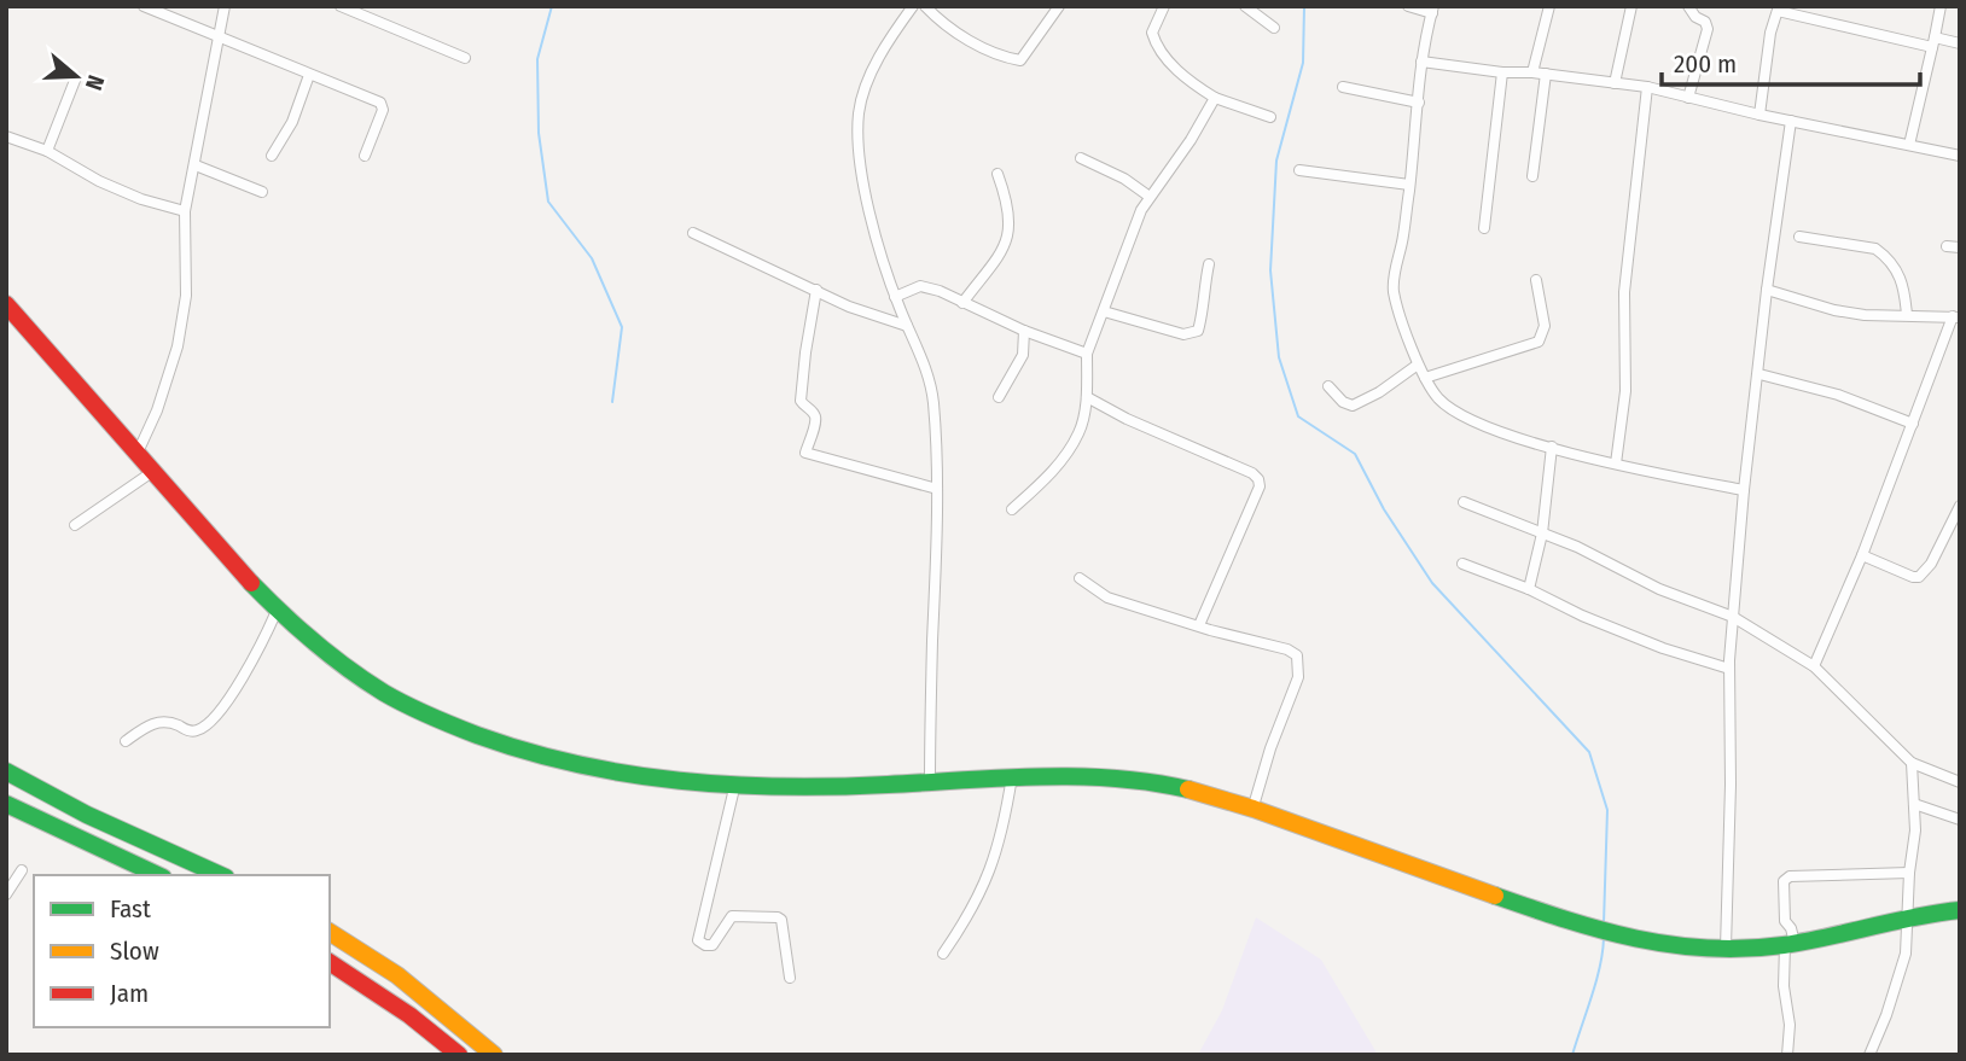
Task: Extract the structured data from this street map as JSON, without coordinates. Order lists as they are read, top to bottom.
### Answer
{
  "legend": ["Fast", "Slow", "Jam"],
  "scale_bar": "200 m",
  "north": "right"
}
